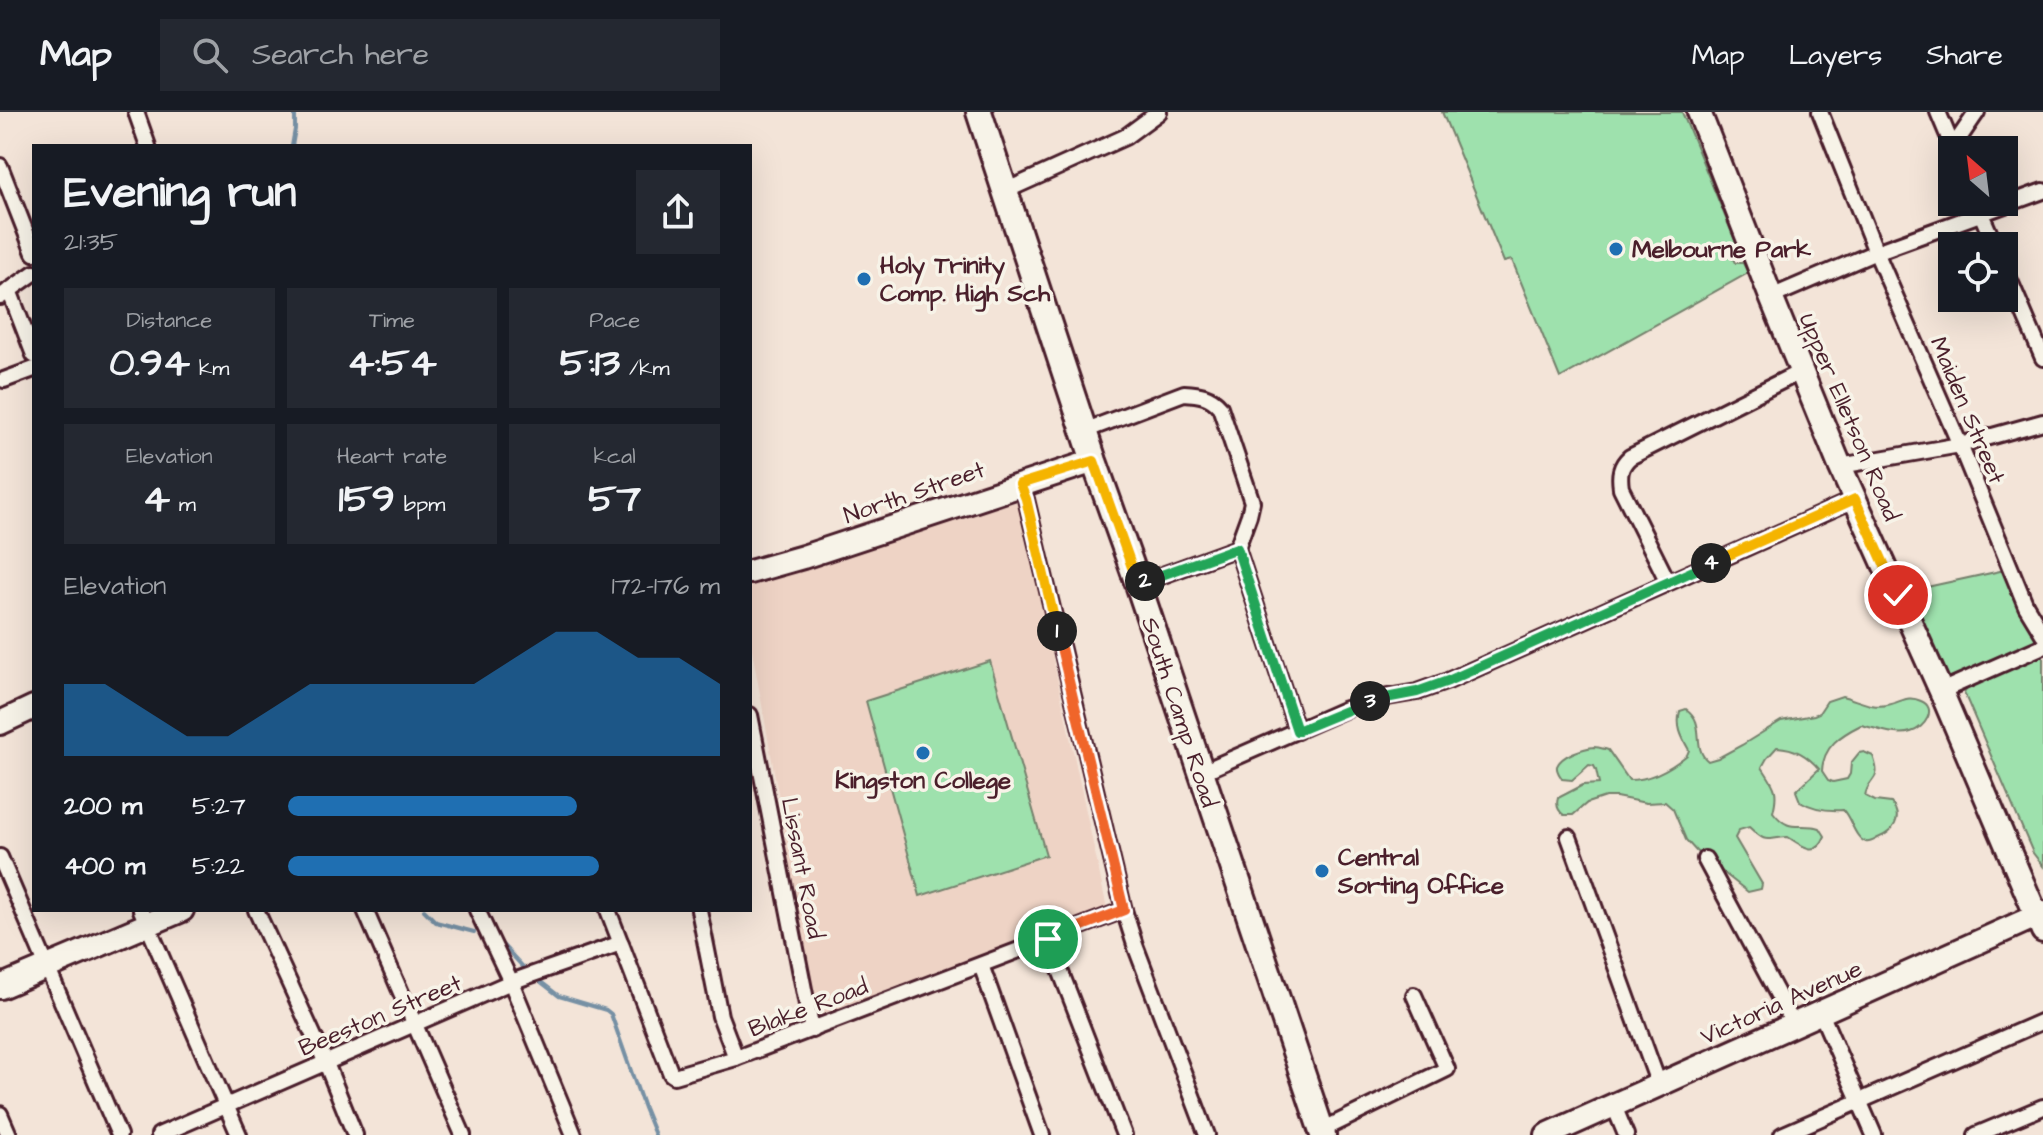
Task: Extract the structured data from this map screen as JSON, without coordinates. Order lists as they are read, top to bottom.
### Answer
{
  "streets": {
    "main road": ["South Camp Road"],
    "street": [
      "Maiden Street",
      "Upper Elletson Road",
      "North Street",
      "Lissant Road",
      "Victoria Avenue",
      "Blake Road",
      "Beeston Street"
    ]
  },
  "crossings": [
    ["Upper Elletson Road", "Victoria Avenue"],
    ["North Street", "South Camp Road"],
    ["Lissant Road", "Blake Road"],
    ["Blake Road", "Beeston Street"]
  ],
  "places": [
    "Melbourne Park",
    "Holy Trinity Comp. High Sch",
    "Kingston College",
    "Central Sorting Office"
  ],
  "north": "top left",
  "page": {
    "header": "Map",
    "search": "Search here",
    "nav": ["Map", "Layers", "Share"],
    "heading": ["Evening run", "21:35"],
    "stats": [
      ["Distance", "0.94 km"],
      ["Time", "4:54"],
      ["Pace", "5:13 /km"],
      ["Elevation", "4 m"],
      ["Heart rate", "159 bpm"],
      ["kcal", "57"]
    ],
    "pins": [
      "4",
      "2",
      "1",
      "3"
    ],
    "chart": ["Elevation", "172–176 m"],
    "list": [
      {
        "name": "200 m",
        "note": "5:27"
      },
      {
        "name": "400 m",
        "note": "5:22"
      }
    ]
  }
}
